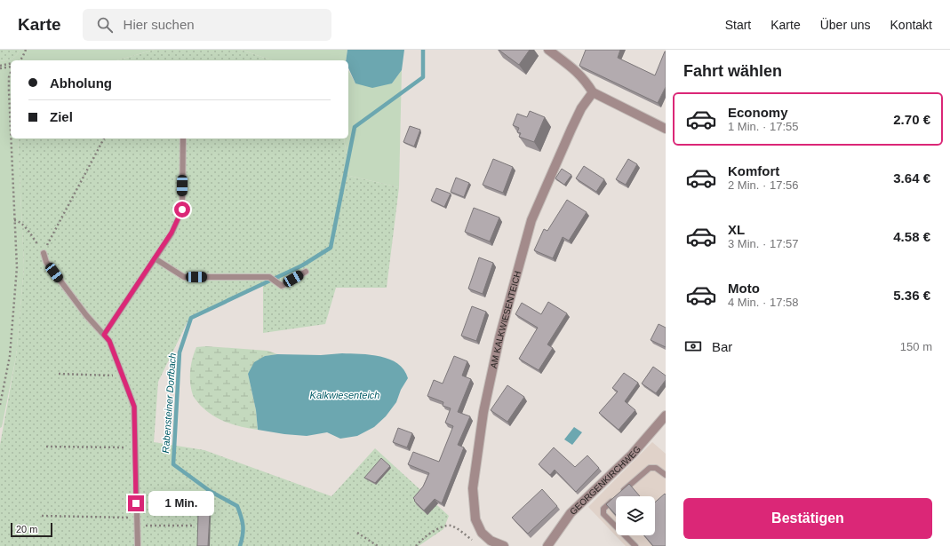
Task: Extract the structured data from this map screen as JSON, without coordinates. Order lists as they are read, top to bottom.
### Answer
{
  "streets": {
    "street": ["AM KALKWIESENTEICH", "GEORGENKIRCHWEG"]
  },
  "water": ["Kalkwiesenteich", "Rabensteiner Dorfbach"],
  "scale_bar": "20 m",
  "page": {
    "header": "Karte",
    "search": "Hier suchen",
    "nav": [
      "Start",
      "Karte",
      "Über uns",
      "Kontakt"
    ],
    "heading": "Fahrt wählen",
    "banner": ["Abholung", "Ziel"],
    "list": [
      {
        "name": "Economy",
        "note": "1 Min. · 17:55",
        "value": "2.70 €"
      },
      {
        "name": "Komfort",
        "note": "2 Min. · 17:56",
        "value": "3.64 €"
      },
      {
        "name": "XL",
        "note": "3 Min. · 17:57",
        "value": "4.58 €"
      },
      {
        "name": "Moto",
        "note": "4 Min. · 17:58",
        "value": "5.36 €"
      }
    ],
    "pay": ["Bar", "150 m"],
    "bubble": "1 Min.",
    "buttons": "Bestätigen",
    "scale": "20 m"
  }
}
